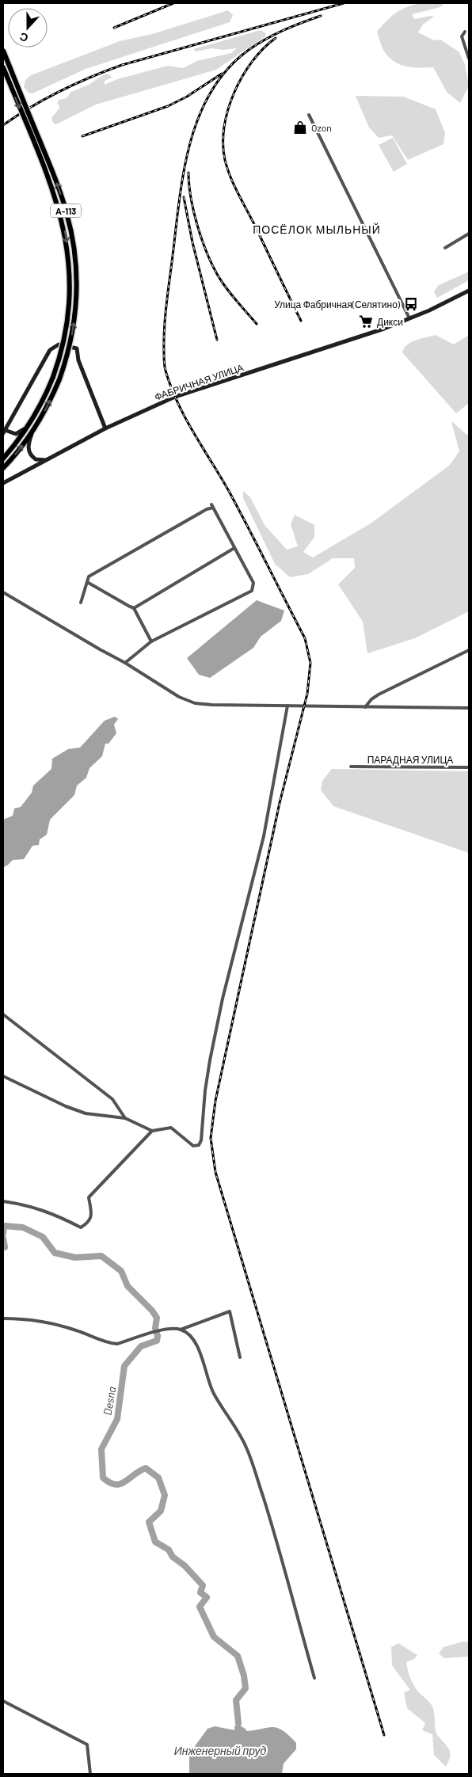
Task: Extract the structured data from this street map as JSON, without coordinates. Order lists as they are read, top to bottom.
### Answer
{
  "streets": {
    "highway": ["А-113"],
    "street": ["ФАБРИЧНАЯ УЛИЦА", "ПАРАДНАЯ УЛИЦА"]
  },
  "districts": ["ПОСЁЛОК МЫЛЬНЫЙ"],
  "water": ["Desna", "Инженерный пруд"],
  "places": {
    "shop": ["Ozon"],
    "bus stop": ["Улица Фабричная(Селятино)"],
    "supermarket": ["Дикси"]
  },
  "north": "bottom"
}
